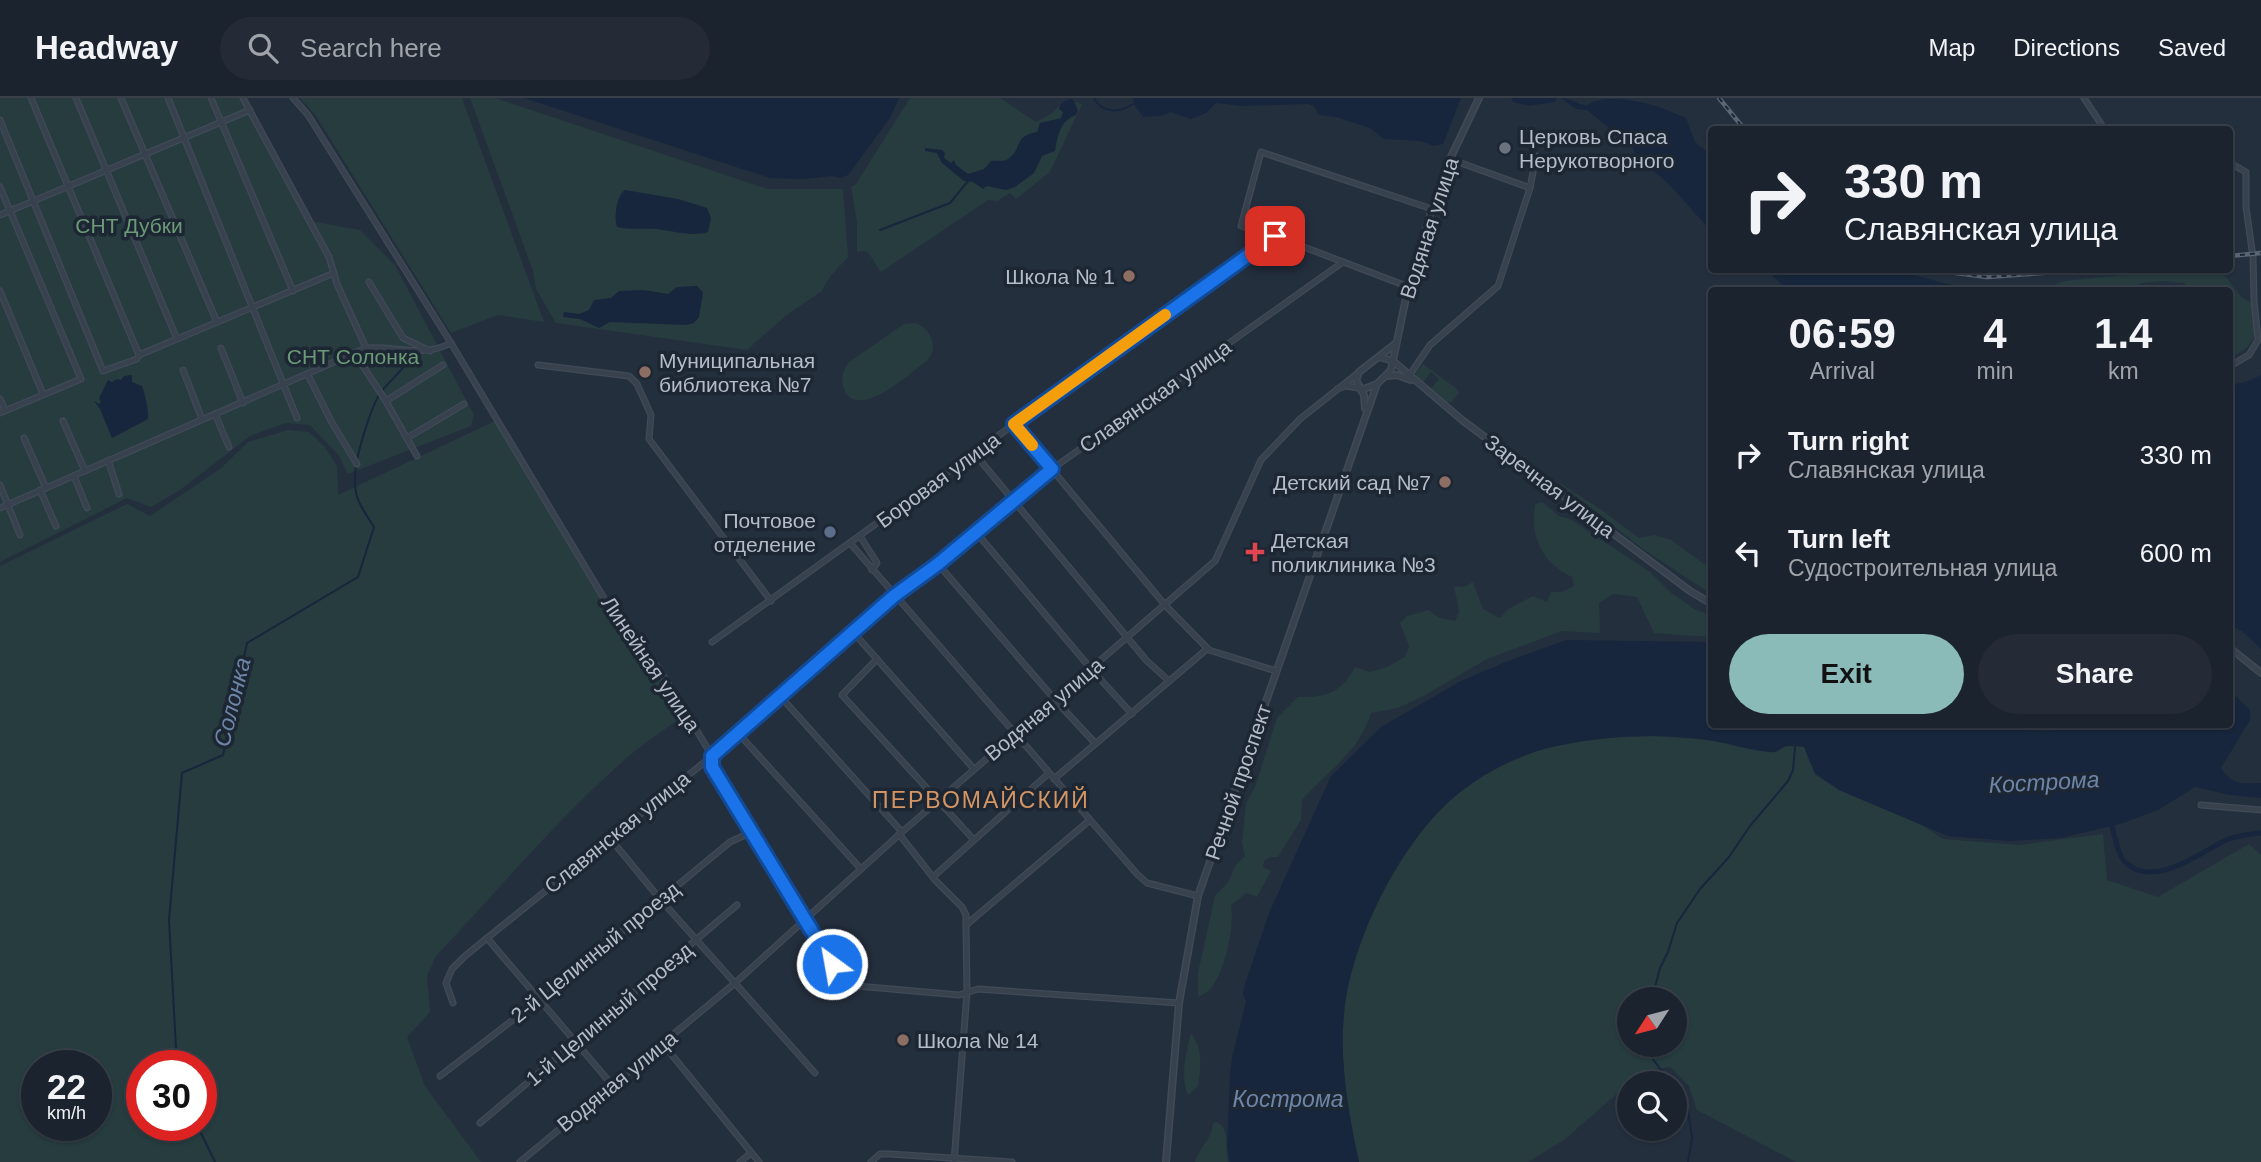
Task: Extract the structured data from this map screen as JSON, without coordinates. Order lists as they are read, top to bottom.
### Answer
{
  "streets": {
    "street": [
      "Водяная улица",
      "Славянская улица",
      "Боровая улица",
      "Заречная улица",
      "Линейная улица",
      "Речной проспект",
      "2-й Целинный проезд",
      "1-й Целинный проезд"
    ]
  },
  "crossings": [
    ["Водяная улица", "Заречная улица"],
    ["Водяная улица", "Линейная улица"],
    ["Славянская улица", "Линейная улица"],
    ["Линейная улица", "Речной проспект"],
    ["Линейная улица", "2-й Целинный проезд"]
  ],
  "districts": ["ПЕРВОМАЙСКИЙ"],
  "water": ["Солонка", "Кострома"],
  "parks": ["СНТ Дубки", "СНТ Солонка"],
  "places": {
    "other": [
      "Церковь Спаса Нерукотворного",
      "Школа № 1",
      "Муниципальная библиотека №7",
      "Детский сад №7",
      "Почтовое отделение",
      "Школа № 14"
    ],
    "health": ["Детская поликлиника №3"]
  },
  "north": "bottom left",
  "page": {
    "header": "Headway",
    "search": "Search here",
    "nav": ["Map", "Directions", "Saved"],
    "turn": ["330 m", "Славянская улица"],
    "eta": [
      "06:59",
      "Arrival",
      "4",
      "min",
      "1.4",
      "km"
    ],
    "list": [
      {
        "name": "Turn right",
        "note": "Славянская улица",
        "value": "330 m"
      },
      {
        "name": "Turn left",
        "note": "Судостроительная улица",
        "value": "600 m"
      }
    ],
    "buttons": ["Exit", "Share"],
    "speed": "22 km/h",
    "limit": "30"
  }
}
